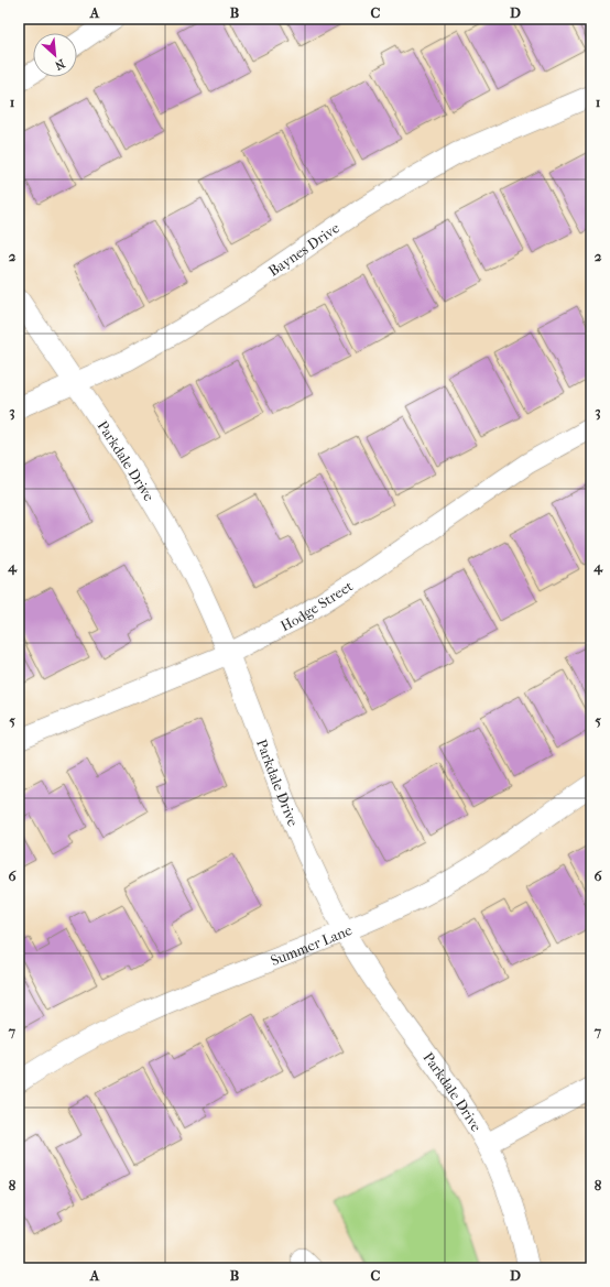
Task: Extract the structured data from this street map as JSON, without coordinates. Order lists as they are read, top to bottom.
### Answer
{
  "streets": {
    "street": [
      "Baynes Drive",
      "Parkdale Drive",
      "Hodge Street",
      "Summer Lane"
    ]
  },
  "crossings": [
    ["Baynes Drive", "Parkdale Drive"],
    ["Parkdale Drive", "Hodge Street"],
    ["Parkdale Drive", "Summer Lane"]
  ],
  "north": "bottom right",
  "grid": {
    "columns": [
      "A",
      "B",
      "C",
      "D"
    ],
    "rows": [
      "1",
      "2",
      "3",
      "4",
      "5",
      "6",
      "7",
      "8"
    ]
  }
}
